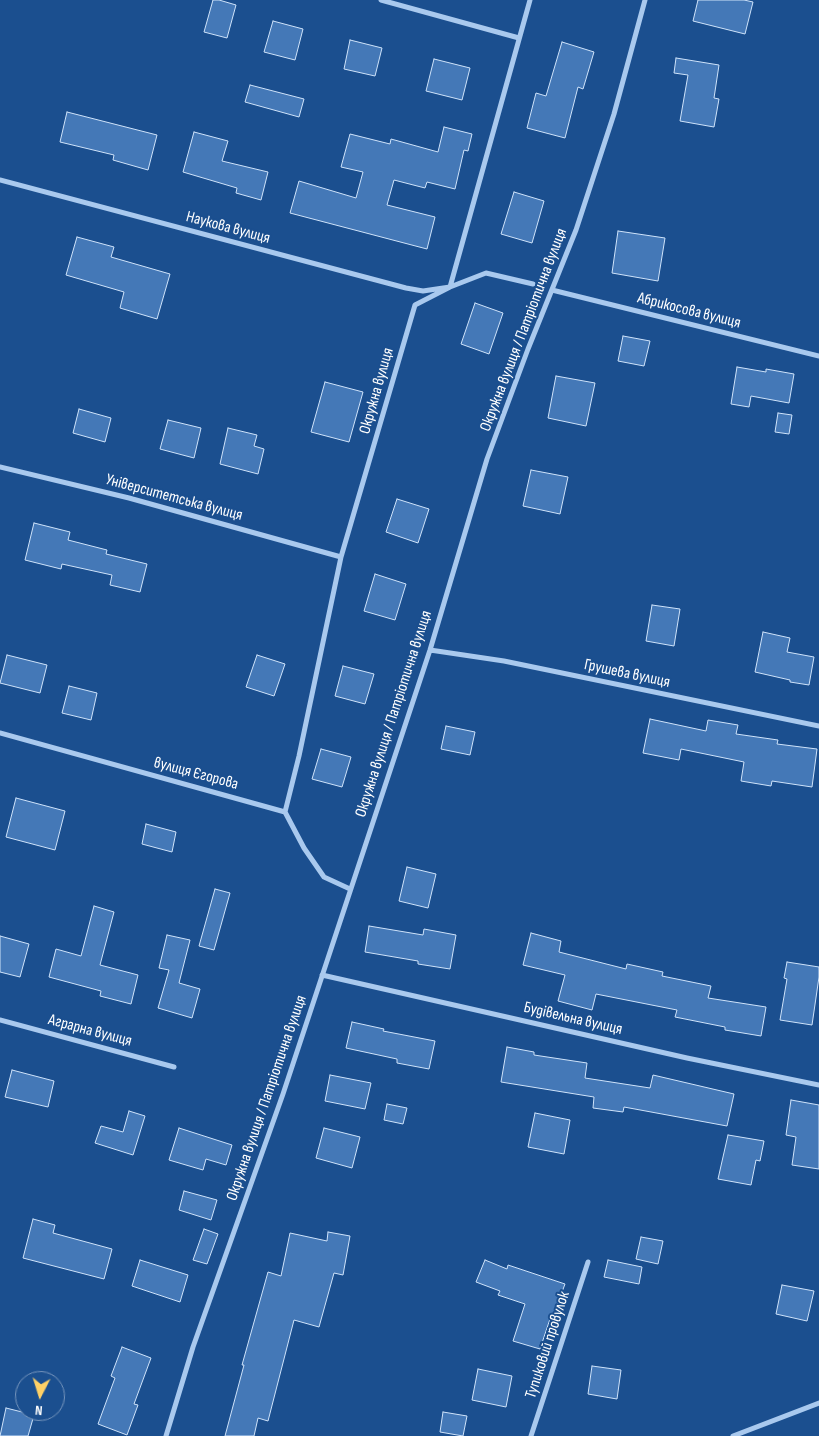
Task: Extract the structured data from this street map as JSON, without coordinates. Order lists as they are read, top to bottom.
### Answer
{
  "streets": {
    "street": [
      "Наукова вулиця",
      "Абрикосова вулиця",
      "Окружна вулиця / Патріотична вулиця",
      "Окружна вулиця",
      "Університетська вулиця",
      "Грушева вулиця",
      "вулиця Єгорова",
      "Будівельна вулиця",
      "Аграрна вулиця",
      "Тупиковий провулок"
    ]
  },
  "crossings": [
    ["Наукова вулиця", "Окружна вулиця"],
    ["Абрикосова вулиця", "Окружна вулиця / Патріотична вулиця"],
    ["Окружна вулиця / Патріотична вулиця", "Грушева вулиця"],
    ["Окружна вулиця / Патріотична вулиця", "Будівельна вулиця"],
    ["Окружна вулиця", "Університетська вулиця"],
    ["Окружна вулиця", "вулиця Єгорова"]
  ],
  "north": "bottom"
}
